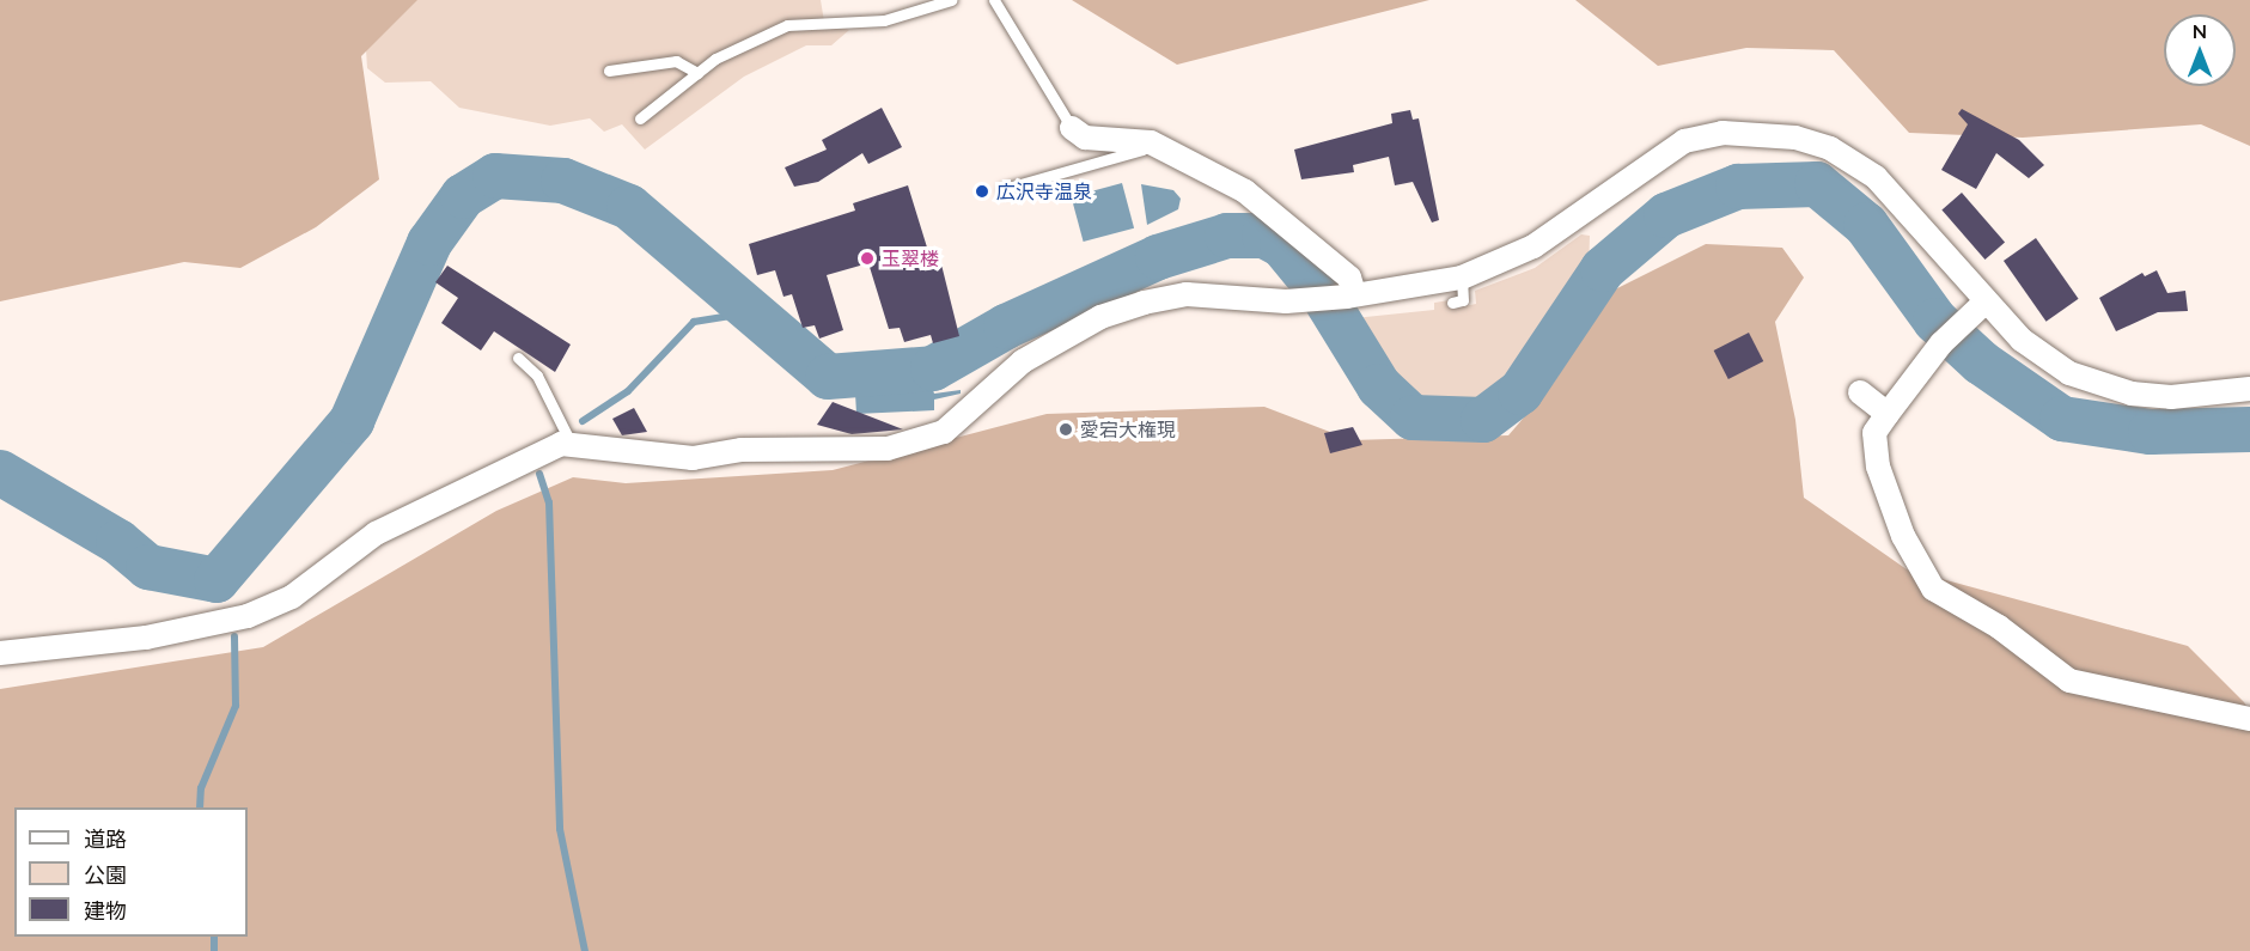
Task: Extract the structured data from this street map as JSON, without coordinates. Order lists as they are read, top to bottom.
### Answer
{
  "places": ["広沢寺温泉", "玉翠楼", "愛宕大権現"],
  "legend": ["道路", "公園", "建物"],
  "north": "top"
}
